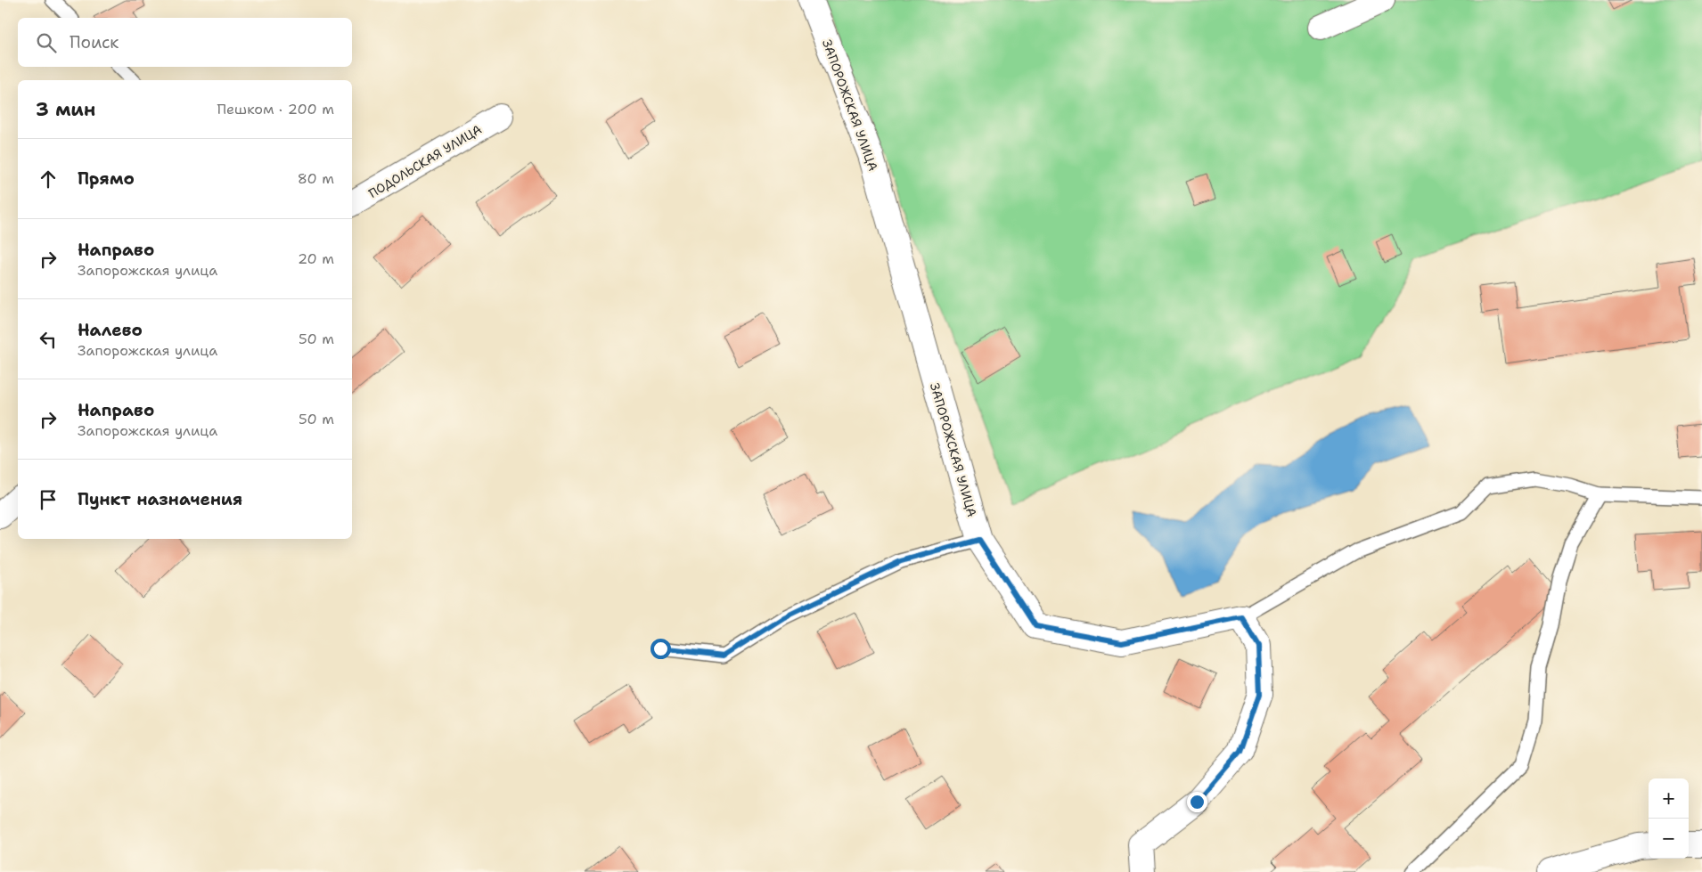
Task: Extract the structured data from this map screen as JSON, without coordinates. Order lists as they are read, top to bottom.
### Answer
{
  "streets": {
    "street": ["ЗАПОРОЖСКАЯ УЛИЦА", "ПОДОЛЬСКАЯ УЛИЦА"]
  },
  "page": {
    "search": "Поиск",
    "heading": ["3 мин", "Пешком · 200 m"],
    "list": [
      ["Прямо", "80 m"],
      ["Направо", "Запорожская улица", "20 m"],
      ["Налево", "Запорожская улица", "50 m"],
      ["Направо", "Запорожская улица", "50 m"],
      "Пункт назначения"
    ],
    "map_buttons": ["+", "−"]
  }
}
